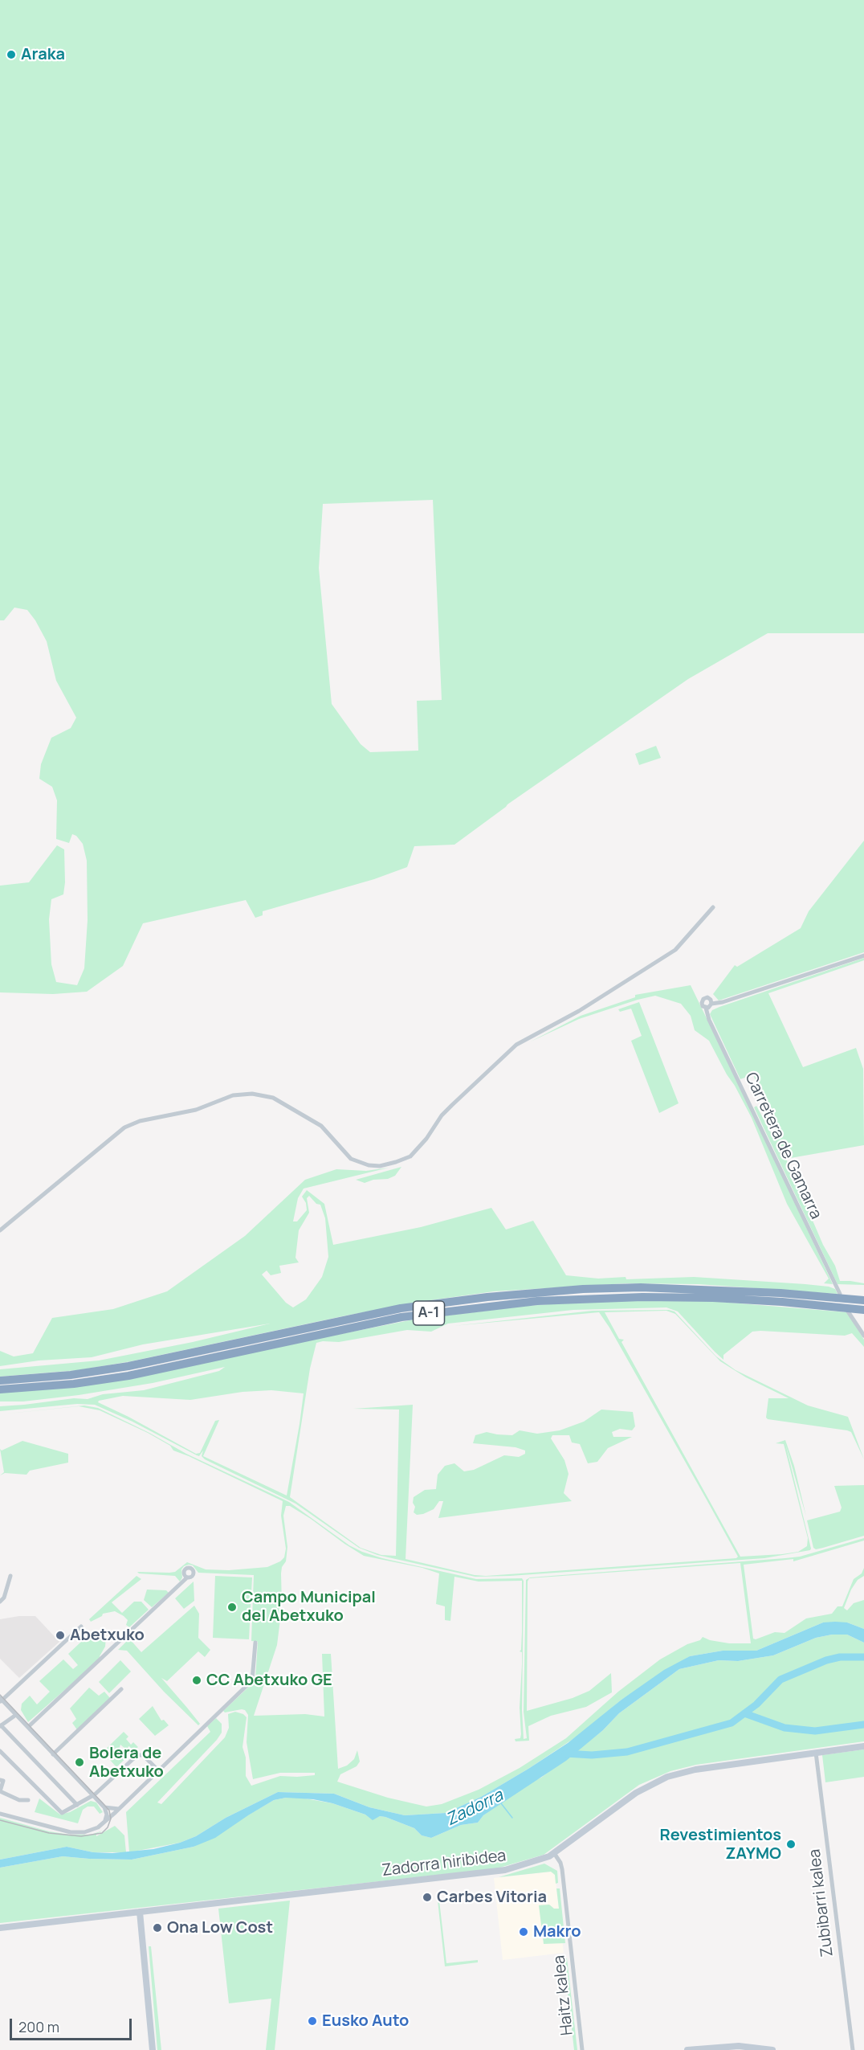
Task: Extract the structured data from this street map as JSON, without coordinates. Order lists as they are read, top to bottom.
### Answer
{
  "streets": {
    "highway": ["A-1"],
    "main road": ["Zadorra hiribidea"],
    "street": ["Carretera de Gamarra", "Zubibarri kalea", "Haitz kalea"]
  },
  "crossings": [
    ["Zadorra hiribidea", "Zubibarri kalea"],
    ["Zadorra hiribidea", "Haitz kalea"]
  ],
  "water": ["Zadorra"],
  "places": [
    "Araka",
    "Campo Municipal del Abetxuko",
    "Abetxuko",
    "CC Abetxuko GE",
    "Bolera de Abetxuko",
    "Revestimientos ZAYMO",
    "Carbes Vitoria",
    "Ona Low Cost",
    "Makro",
    "Eusko Auto"
  ],
  "scale_bar": "200 m"
}
